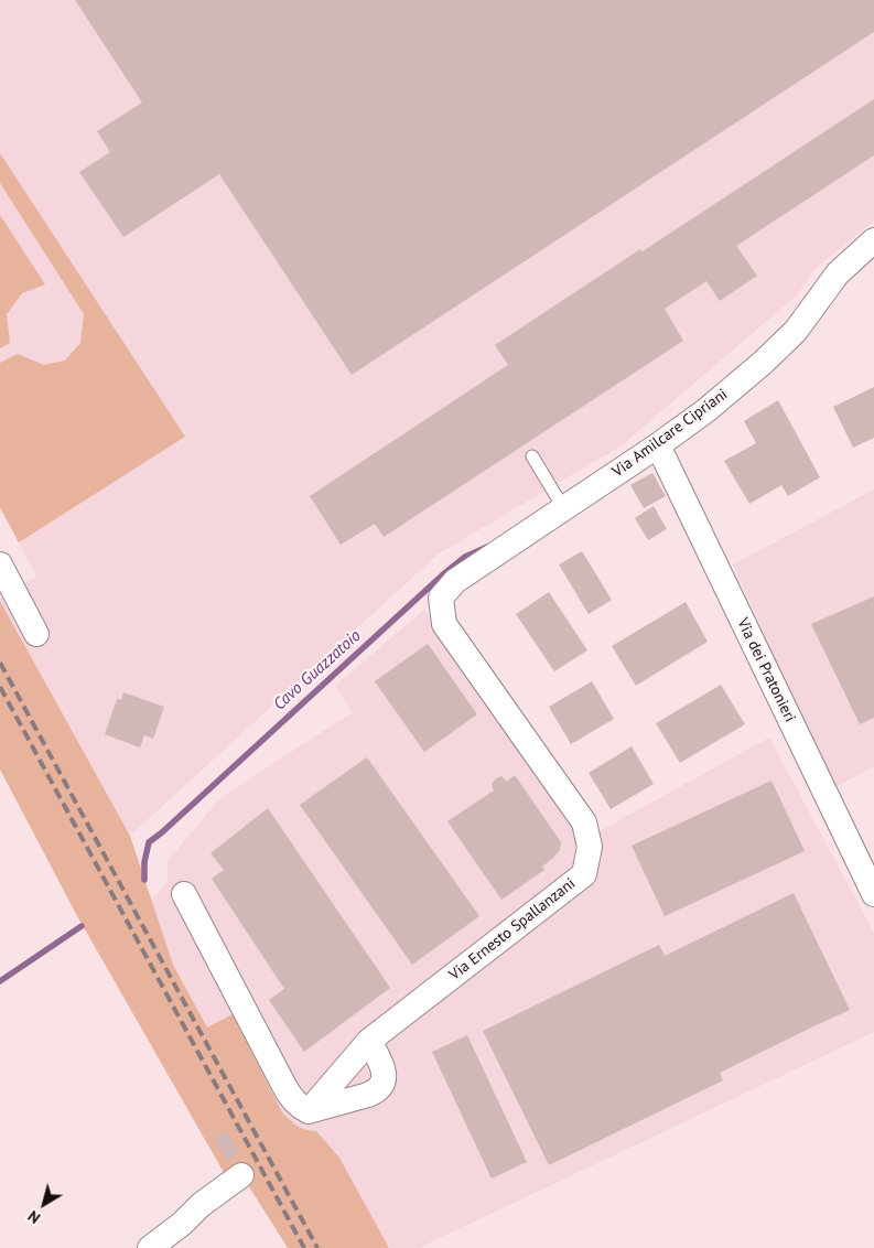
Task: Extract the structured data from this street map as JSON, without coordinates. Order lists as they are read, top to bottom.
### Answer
{
  "streets": {
    "street": ["Via Amilcare Cipriani", "Via dei Pratonieri", "Via Ernesto Spallanzani"]
  },
  "crossings": [
    ["Via Amilcare Cipriani", "Via dei Pratonieri"],
    ["Via Amilcare Cipriani", "Via Ernesto Spallanzani"]
  ],
  "water": ["Cavo Guazzatoio"],
  "north": "bottom left"
}
